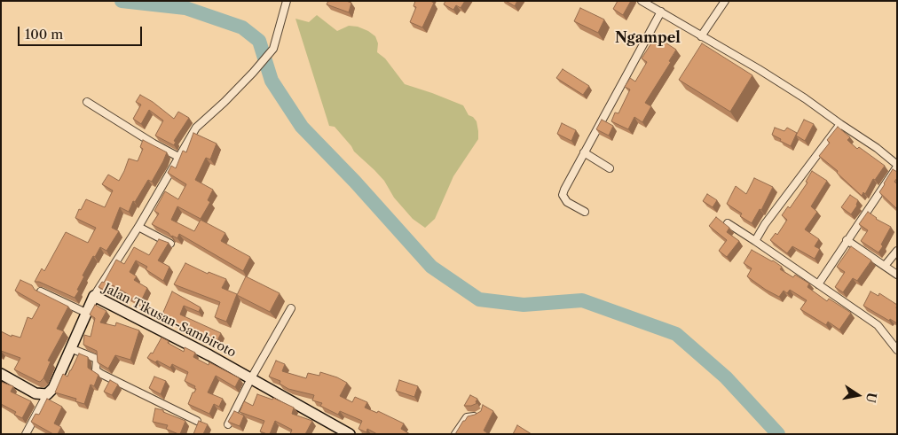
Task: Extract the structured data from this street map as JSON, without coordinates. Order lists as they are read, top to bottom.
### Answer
{
  "streets": {
    "street": ["Jalan Tikusan-Sambiroto"]
  },
  "districts": ["Ngampel"],
  "scale_bar": "100 m",
  "north": "right"
}
